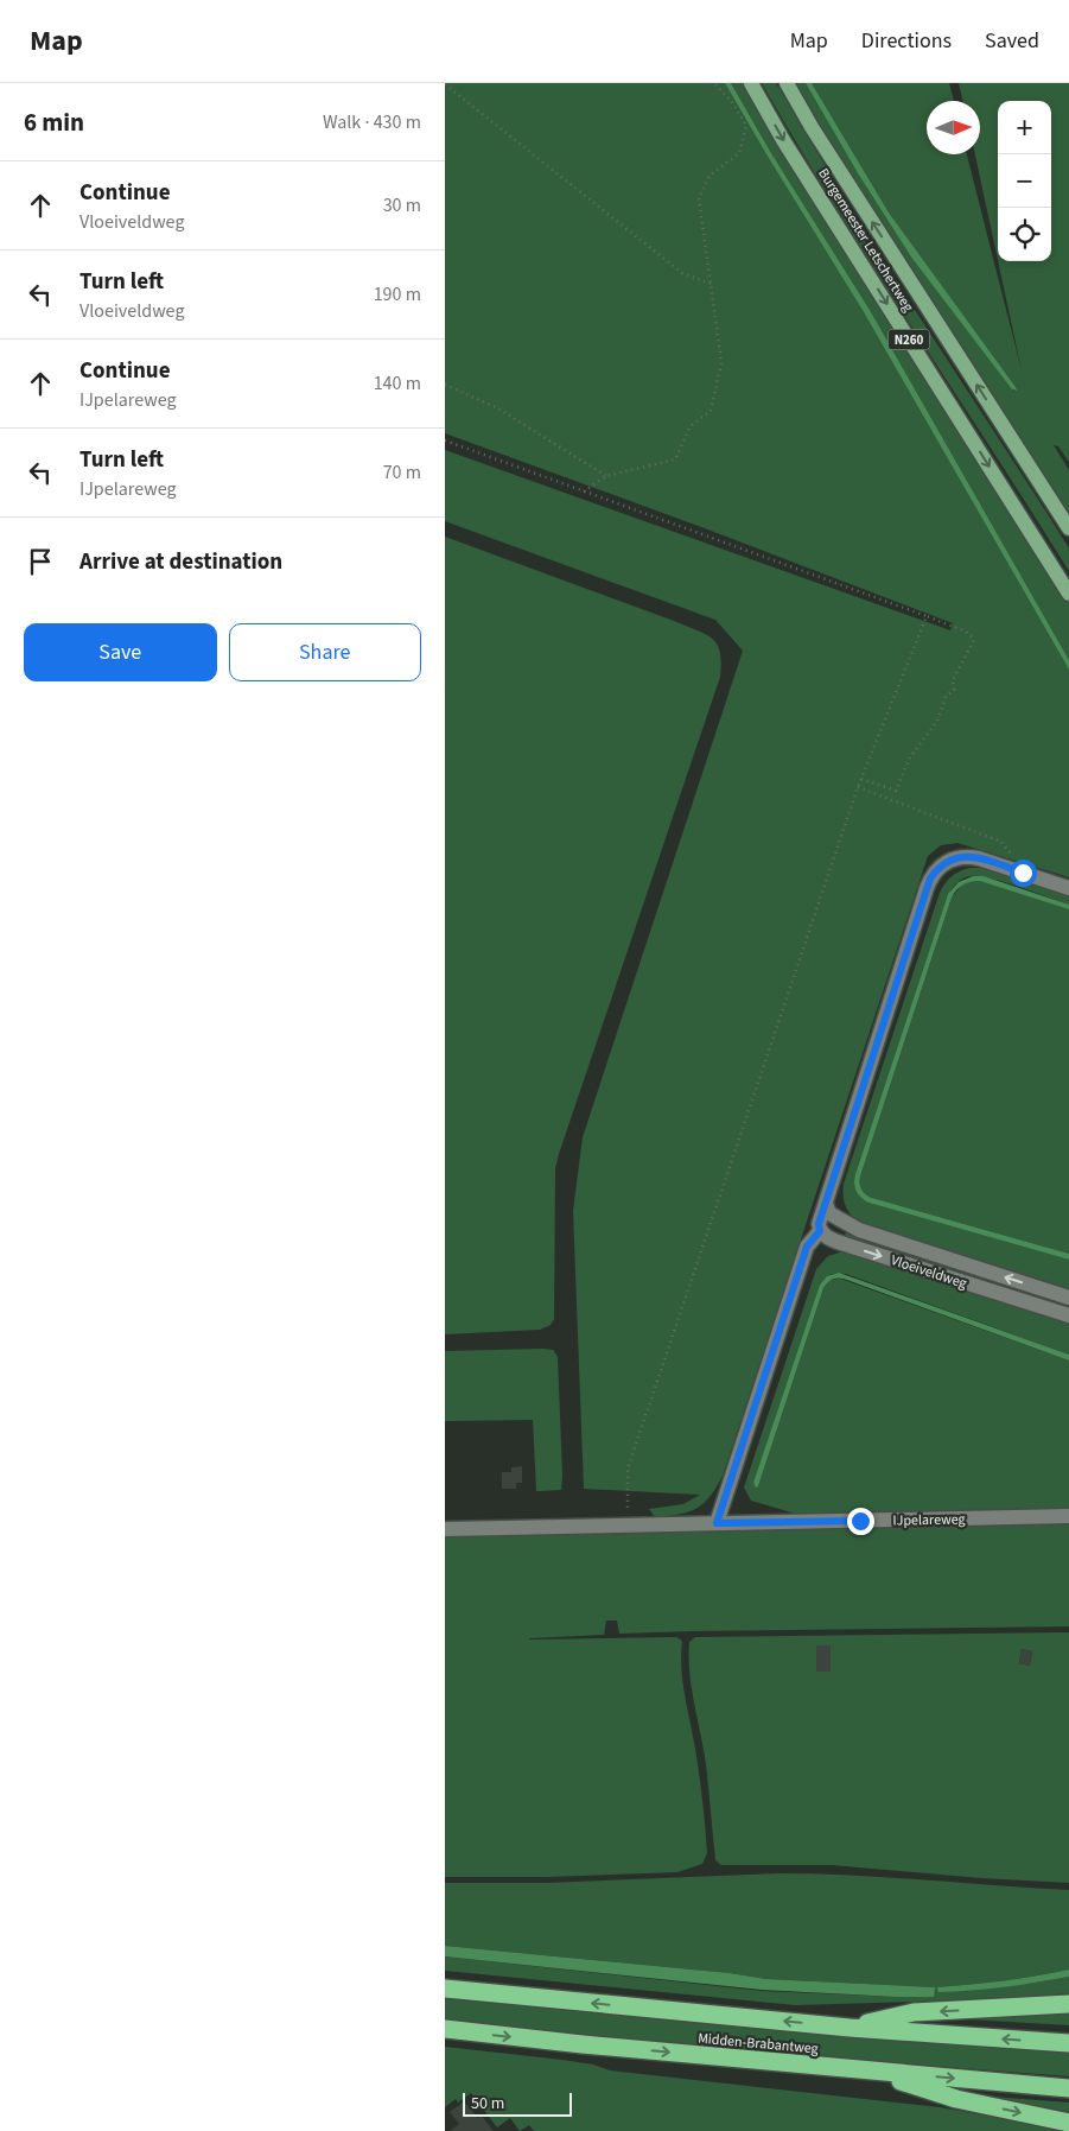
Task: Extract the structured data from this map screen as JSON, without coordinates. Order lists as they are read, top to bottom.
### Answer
{
  "streets": {
    "highway": ["Midden-Brabantweg"],
    "main road": ["Burgemeester Letschertweg", "N260"],
    "street": ["Vloeiveldweg", "IJpelareweg"]
  },
  "scale_bar": "50 m",
  "north": "right",
  "page": {
    "header": "Map",
    "nav": ["Map", "Directions", "Saved"],
    "heading": ["6 min", "Walk · 430 m"],
    "map_buttons": ["+", "−"],
    "list": [
      ["Continue", "Vloeiveldweg", "30 m"],
      ["Turn left", "Vloeiveldweg", "190 m"],
      ["Continue", "IJpelareweg", "140 m"],
      ["Turn left", "IJpelareweg", "70 m"],
      "Arrive at destination"
    ],
    "buttons": ["Save", "Share"],
    "scale": "50 m"
  }
}
